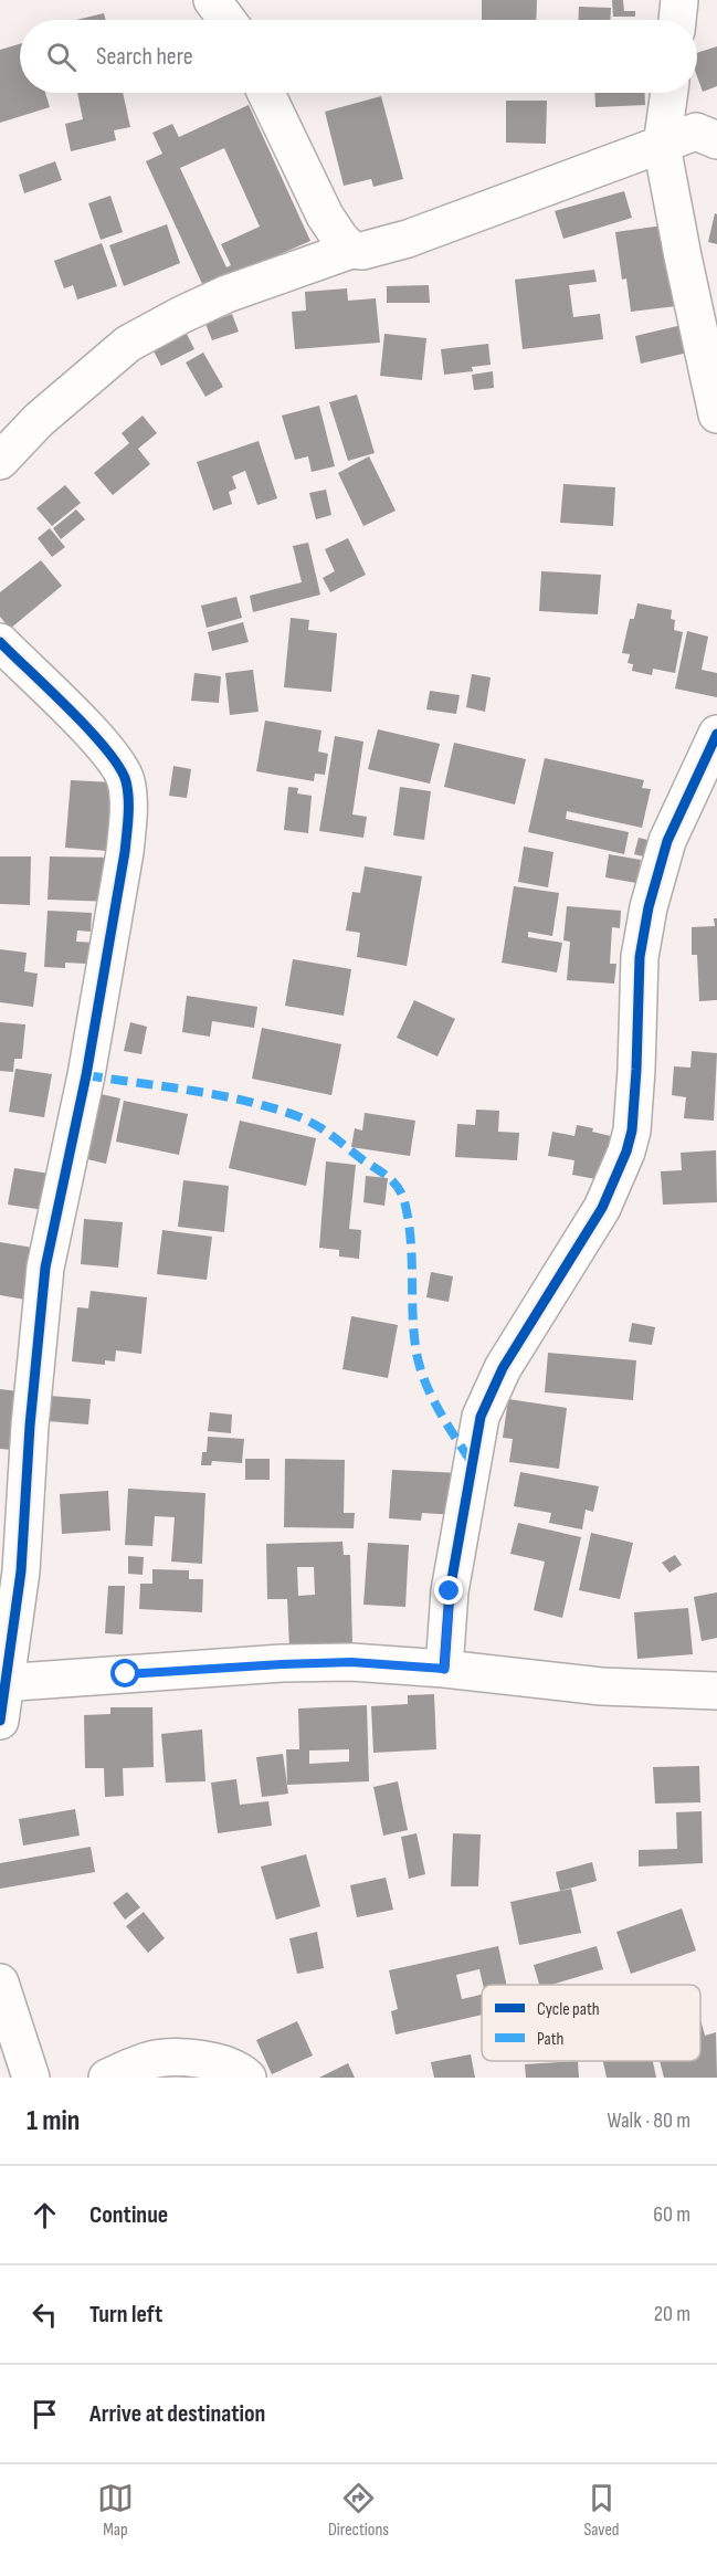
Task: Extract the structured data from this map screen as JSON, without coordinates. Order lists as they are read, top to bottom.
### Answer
{
  "legend": ["Cycle path", "Path"],
  "page": {
    "search": "Search here",
    "heading": ["1 min", "Walk · 80 m"],
    "list": [
      ["Continue", "60 m"],
      ["Turn left", "20 m"],
      "Arrive at destination"
    ],
    "nav": ["Map", "Directions", "Saved"]
  }
}
